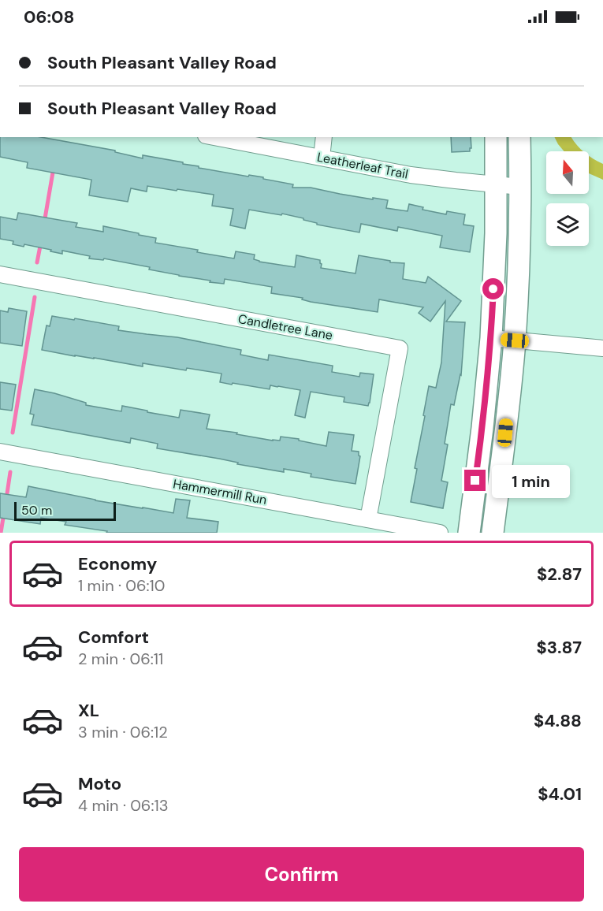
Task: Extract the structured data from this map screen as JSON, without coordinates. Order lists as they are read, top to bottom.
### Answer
{
  "streets": {
    "street": ["Leatherleaf Trail", "Candletree Lane", "Hammermill Run"]
  },
  "crossings": [
    ["Candletree Lane", "Hammermill Run"]
  ],
  "scale_bar": "50 m",
  "north": "top",
  "page": {
    "status": "06:08",
    "banner": ["South Pleasant Valley Road", "South Pleasant Valley Road"],
    "bubble": "1 min",
    "scale": "50 m",
    "list": [
      {
        "name": "Economy",
        "note": "1 min · 06:10",
        "value": "$2.87"
      },
      {
        "name": "Comfort",
        "note": "2 min · 06:11",
        "value": "$3.87"
      },
      {
        "name": "XL",
        "note": "3 min · 06:12",
        "value": "$4.88"
      },
      {
        "name": "Moto",
        "note": "4 min · 06:13",
        "value": "$4.01"
      }
    ],
    "buttons": "Confirm"
  }
}
